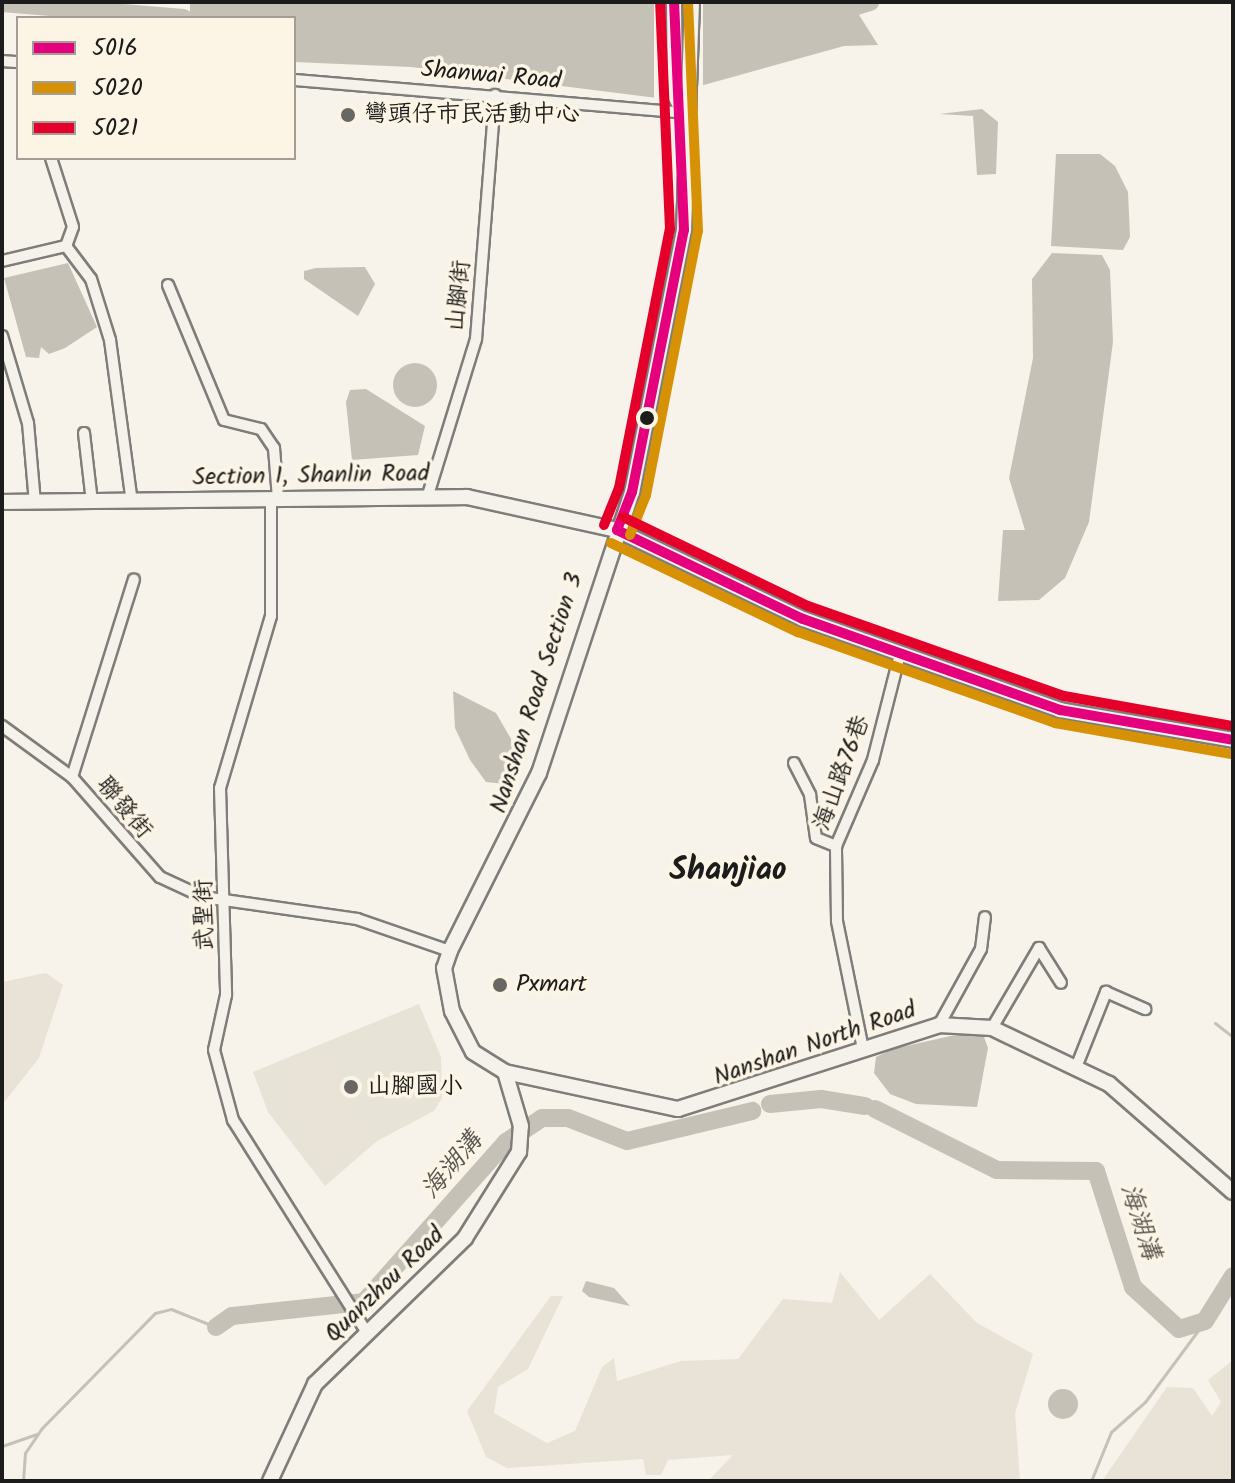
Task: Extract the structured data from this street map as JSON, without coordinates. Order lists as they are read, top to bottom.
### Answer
{
  "streets": {
    "street": [
      "Shanwai Road",
      "山腳街",
      "Section 1, Shanlin Road",
      "Nanshan Road Section 3",
      "海山路76巷",
      "聯發街",
      "武聖街",
      "Nanshan North Road",
      "Quanzhou Road"
    ]
  },
  "crossings": [
    ["Shanwai Road", "山腳街"],
    ["Shanwai Road", "Nanshan Road Section 3"],
    ["山腳街", "Section 1, Shanlin Road"],
    ["Section 1, Shanlin Road", "Nanshan Road Section 3"],
    ["Section 1, Shanlin Road", "海山路76巷"],
    ["Section 1, Shanlin Road", "武聖街"],
    ["Nanshan Road Section 3", "聯發街"],
    ["Nanshan Road Section 3", "Nanshan North Road"],
    ["Nanshan Road Section 3", "Quanzhou Road"],
    ["海山路76巷", "Nanshan North Road"],
    ["聯發街", "武聖街"],
    ["武聖街", "Quanzhou Road"],
    ["Nanshan North Road", "Quanzhou Road"]
  ],
  "districts": ["Shanjiao"],
  "water": ["海湖溝"],
  "places": ["彎頭仔市民活動中心", "Pxmart", "山腳國小"],
  "lines": ["transit line 5016", "transit line 5020", "transit line 5021"],
  "legend": ["5016", "5020", "5021"]
}
